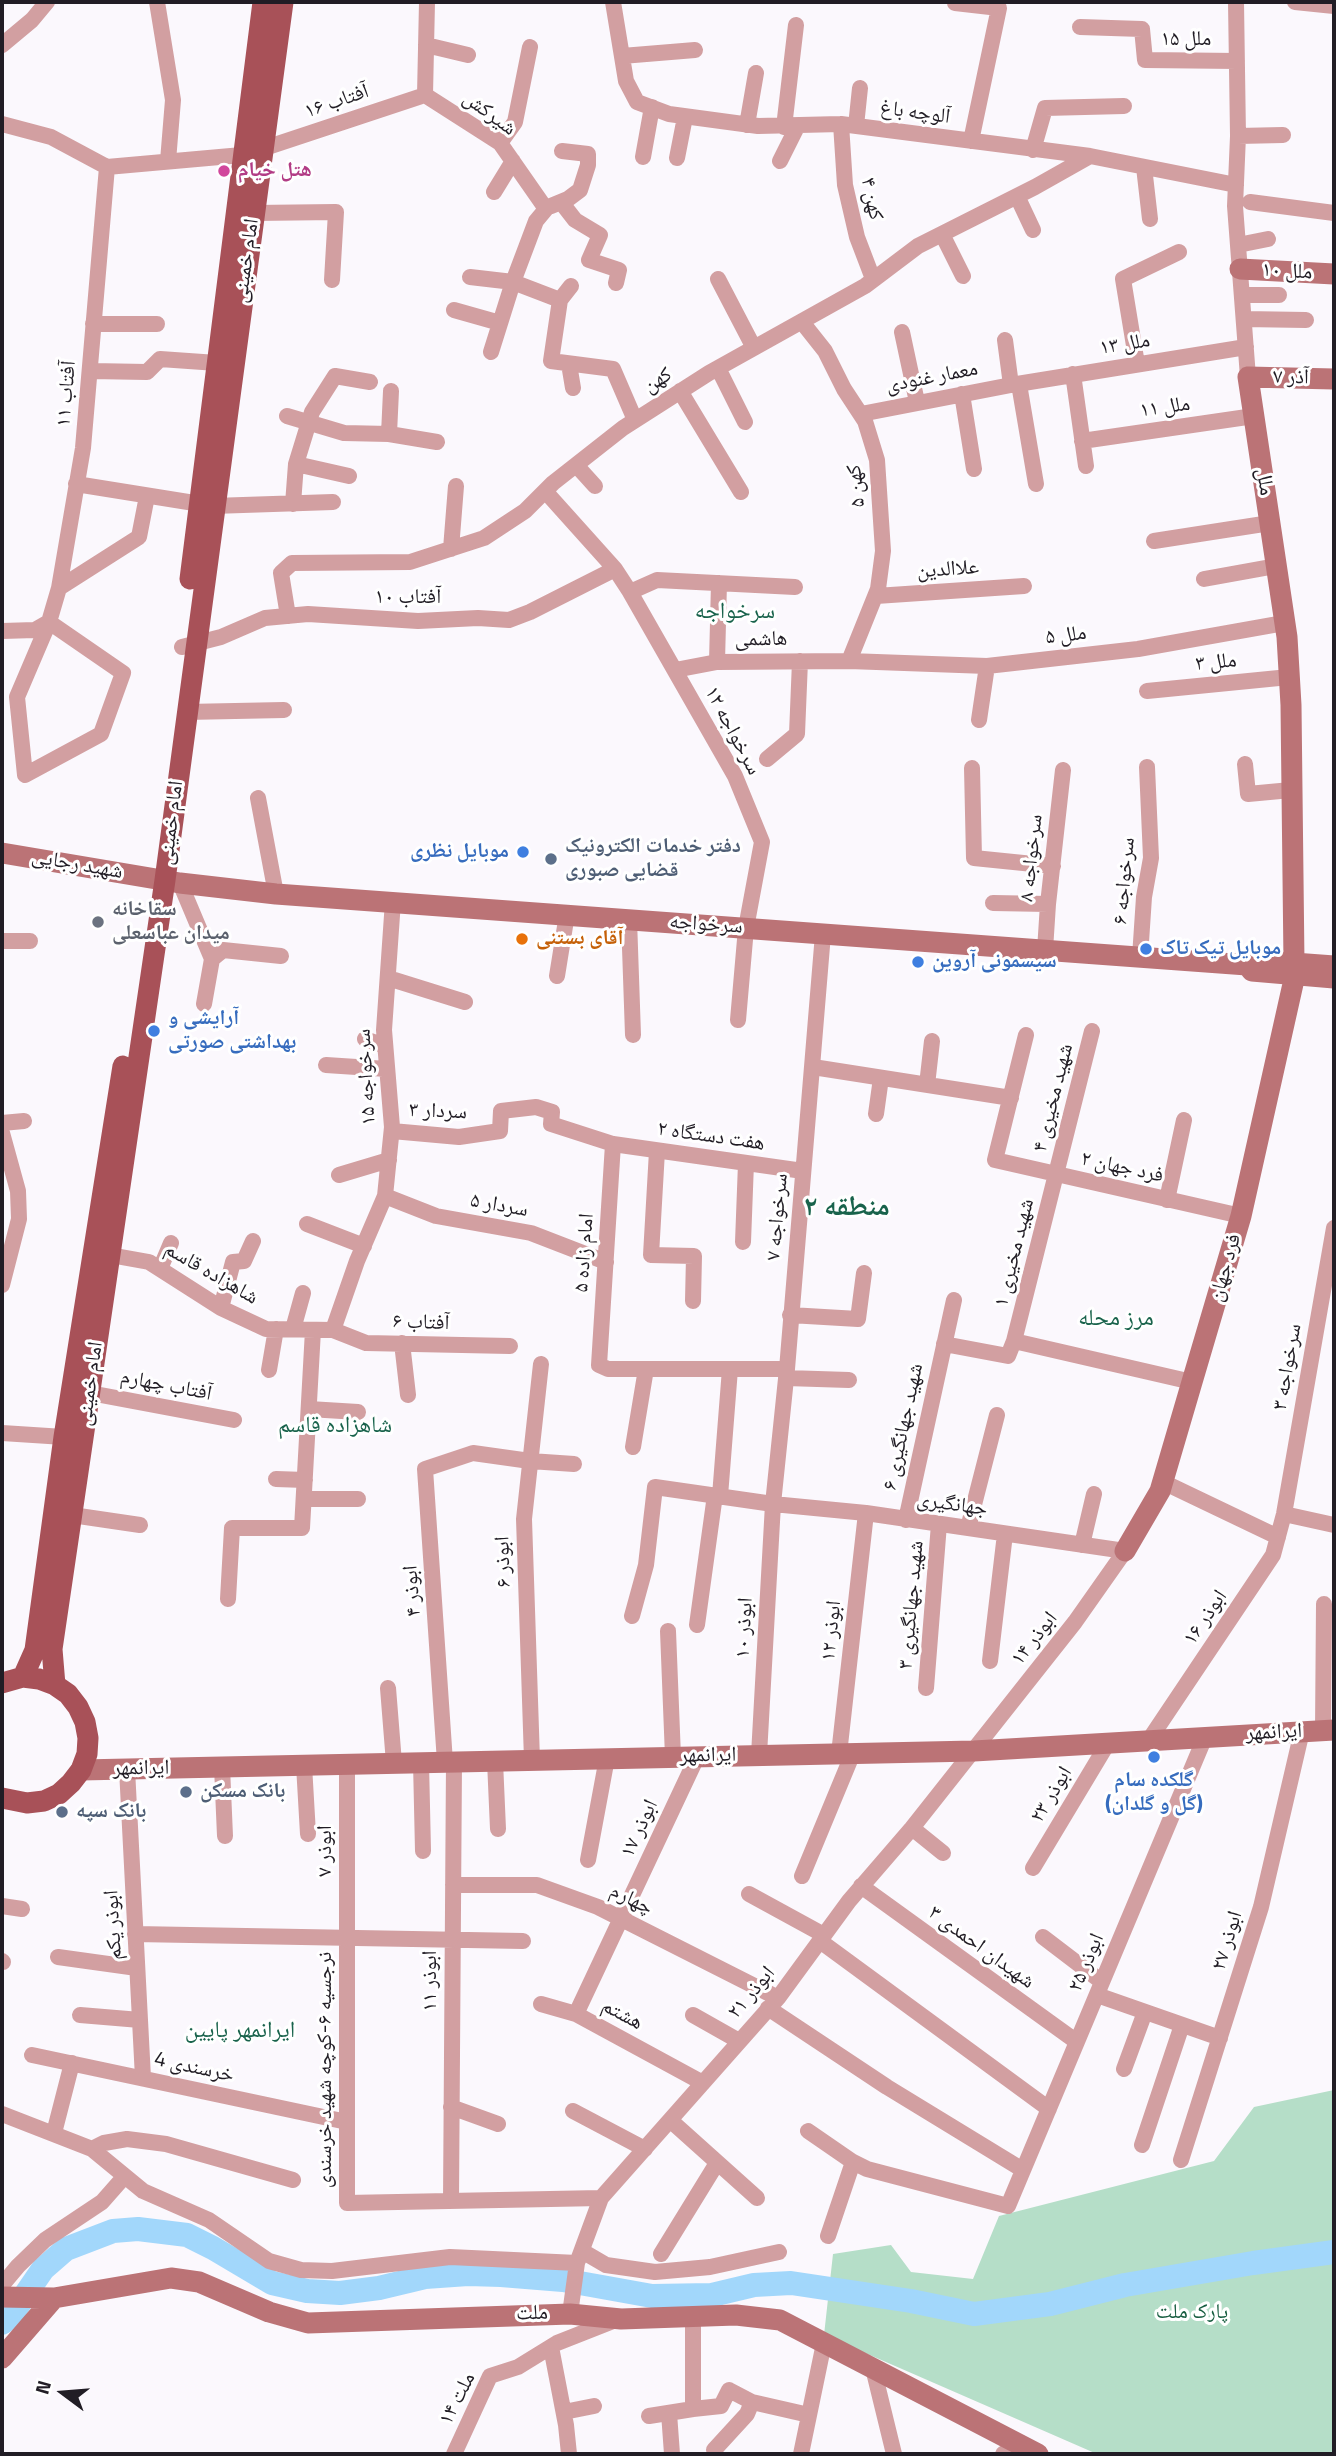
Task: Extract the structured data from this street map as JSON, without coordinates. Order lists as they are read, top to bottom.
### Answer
{
  "streets": {
    "main road": [
      "امام خمینی",
      "۱۰ ملل",
      "آذر ۷",
      "ملل",
      "شهید رجایی",
      "سرخواجه",
      "فرد جهان",
      "ایرانمهر",
      "ملت"
    ],
    "street": [
      "ملل ۱۵",
      "آفتاب ۱۶",
      "آلوچه باغ",
      "شیرکش",
      "۴ کهن",
      "ملل ۱۳",
      "معمار غنودی",
      "کهن",
      "آفتاب ۱۱",
      "۱۱ ملل",
      "۵ کهن",
      "علاالدین",
      "۱۰ آفتاب",
      "ملل ۵",
      "هاشمی",
      "ملل ۳",
      "۱۲ سرخواجه",
      "۸ سرخواجه",
      "سرخواجه ۶",
      "سرخواجه ۱۵",
      "۴ شهید مخیری",
      "۳ سردار",
      "هفت دستگاه ۲",
      "۲ فرد جهان",
      "۵ سردار",
      "سرخواجه ۷",
      "۵ امام زاده",
      "شهید مخیری ۱",
      "شاهزاده قاسم",
      "آفتاب ۶",
      "سرخواجه ۳",
      "آفتاب چهارم",
      "۶ شهید جهانگیری",
      "جهانگیری",
      "ابوذر ۶",
      "ابوذر ۴",
      "۳ شهید جهانگیری",
      "۱۶ ابوذر",
      "ابوذر ۱۰",
      "ابوذر ۱۲",
      "۱۴ ابوذر",
      "۲۳ ابوذر",
      "۱۷ ابوذر",
      "۷ ابوذر",
      "چهارم",
      "ابوذر یکم",
      "ابوذر ۲۷",
      "شهیدان احمدی ۳",
      "ابوذر ۲۵",
      "ابوذر ۱۱",
      "۲۱ ابوذر",
      "هشتم",
      "خرسندی 4",
      "نرجسیه ۶-کوچه شهید خرسندی",
      "۱۴ ملت"
    ]
  },
  "crossings": [
    ["ملل ۱۵", "ملل"],
    ["آفتاب ۱۶", "شیرکش"],
    ["آفتاب ۱۶", "امام خمینی"],
    ["آفتاب ۱۶", "آفتاب ۱۱"],
    ["آلوچه باغ", "۴ کهن"],
    ["آلوچه باغ", "کهن"],
    ["آلوچه باغ", "ملل"],
    ["۴ کهن", "کهن"],
    ["امام خمینی", "۱۰ آفتاب"],
    ["امام خمینی", "شهید رجایی"],
    ["امام خمینی", "سرخواجه"],
    ["امام خمینی", "شاهزاده قاسم"],
    ["امام خمینی", "آفتاب چهارم"],
    ["۱۰ ملل", "ملل"],
    ["ملل ۱۳", "معمار غنودی"],
    ["ملل ۱۳", "ملل"],
    ["معمار غنودی", "۵ کهن"],
    ["آذر ۷", "ملل"],
    ["کهن", "۵ کهن"],
    ["کهن", "۱۰ آفتاب"],
    ["کهن", "۱۲ سرخواجه"],
    ["۱۱ ملل", "ملل"],
    ["ملل", "ملل ۵"],
    ["ملل", "ملل ۳"],
    ["ملل", "سرخواجه"],
    ["ملل", "فرد جهان"],
    ["۵ کهن", "علاالدین"],
    ["۵ کهن", "ملل ۵"],
    ["۵ کهن", "هاشمی"],
    ["۱۰ آفتاب", "۱۲ سرخواجه"],
    ["ملل ۵", "هاشمی"],
    ["هاشمی", "۱۲ سرخواجه"],
    ["۱۲ سرخواجه", "سرخواجه"],
    ["۸ سرخواجه", "سرخواجه"],
    ["شهید رجایی", "سرخواجه"],
    ["سرخواجه ۶", "سرخواجه"],
    ["سرخواجه", "سرخواجه ۱۵"],
    ["سرخواجه", "سرخواجه ۷"],
    ["سرخواجه", "فرد جهان"],
    ["سرخواجه ۱۵", "۳ سردار"],
    ["سرخواجه ۱۵", "۵ سردار"],
    ["سرخواجه ۱۵", "شاهزاده قاسم"],
    ["سرخواجه ۱۵", "آفتاب ۶"],
    ["۴ شهید مخیری", "۲ فرد جهان"],
    ["۴ شهید مخیری", "شهید مخیری ۱"],
    ["۳ سردار", "هفت دستگاه ۲"],
    ["۳ سردار", "۵ امام زاده"],
    ["هفت دستگاه ۲", "سرخواجه ۷"],
    ["هفت دستگاه ۲", "۵ امام زاده"],
    ["۲ فرد جهان", "شهید مخیری ۱"],
    ["۲ فرد جهان", "فرد جهان"],
    ["۵ سردار", "۵ امام زاده"],
    ["سرخواجه ۷", "جهانگیری"],
    ["سرخواجه ۷", "ابوذر ۱۰"],
    ["فرد جهان", "جهانگیری"],
    ["فرد جهان", "۱۴ ابوذر"],
    ["شاهزاده قاسم", "آفتاب ۶"],
    ["سرخواجه ۳", "۱۶ ابوذر"],
    ["۶ شهید جهانگیری", "جهانگیری"],
    ["جهانگیری", "۳ شهید جهانگیری"],
    ["جهانگیری", "ابوذر ۱۰"],
    ["جهانگیری", "ابوذر ۱۲"],
    ["جهانگیری", "۱۴ ابوذر"],
    ["ابوذر ۶", "ابوذر ۴"],
    ["ابوذر ۶", "ایرانمهر"],
    ["ابوذر ۴", "ایرانمهر"],
    ["ابوذر ۴", "ابوذر ۱۱"],
    ["۱۶ ابوذر", "ایرانمهر"],
    ["ابوذر ۱۰", "ایرانمهر"],
    ["ابوذر ۱۲", "ایرانمهر"],
    ["۱۴ ابوذر", "ایرانمهر"],
    ["۱۴ ابوذر", "۲۱ ابوذر"],
    ["ایرانمهر", "۲۳ ابوذر"],
    ["ایرانمهر", "۱۷ ابوذر"],
    ["ایرانمهر", "۷ ابوذر"],
    ["ایرانمهر", "ابوذر یکم"],
    ["ایرانمهر", "ابوذر ۲۷"],
    ["ایرانمهر", "ابوذر ۲۵"],
    ["ایرانمهر", "ابوذر ۱۱"],
    ["ایرانمهر", "۲۱ ابوذر"],
    ["۱۷ ابوذر", "چهارم"],
    ["۱۷ ابوذر", "هشتم"],
    ["۷ ابوذر", "نرجسیه ۶-کوچه شهید خرسندی"],
    ["چهارم", "ابوذر ۲۵"],
    ["چهارم", "ابوذر ۱۱"],
    ["چهارم", "۲۱ ابوذر"],
    ["چهارم", "هشتم"],
    ["ابوذر یکم", "خرسندی 4"],
    ["شهیدان احمدی ۳", "ابوذر ۲۵"],
    ["شهیدان احمدی ۳", "۲۱ ابوذر"],
    ["ابوذر ۱۱", "نرجسیه ۶-کوچه شهید خرسندی"],
    ["۲۱ ابوذر", "هشتم"],
    ["۲۱ ابوذر", "ملت"],
    ["خرسندی 4", "نرجسیه ۶-کوچه شهید خرسندی"],
    ["ملت", "۱۴ ملت"]
  ],
  "districts": [
    "سرخواجه",
    "منطقه ۲",
    "مرز محله",
    "شاهزاده قاسم",
    "ایرانمهر پایین"
  ],
  "parks": ["پارک ملت"],
  "places": [
    "هتل خیام",
    "موبایل نظری",
    "دفتر خدمات الکترونیک قضایی صبوری",
    "سقاخانه میدان عباسعلی",
    "آقای بستنی",
    "موبایل تیک تاک",
    "سیسمونی آروین",
    "آرایشی و بهداشتی صورتی",
    "گلکده سام (گل و گلدان)",
    "بانک مسکن",
    "بانک سپه"
  ],
  "north": "left"
}
